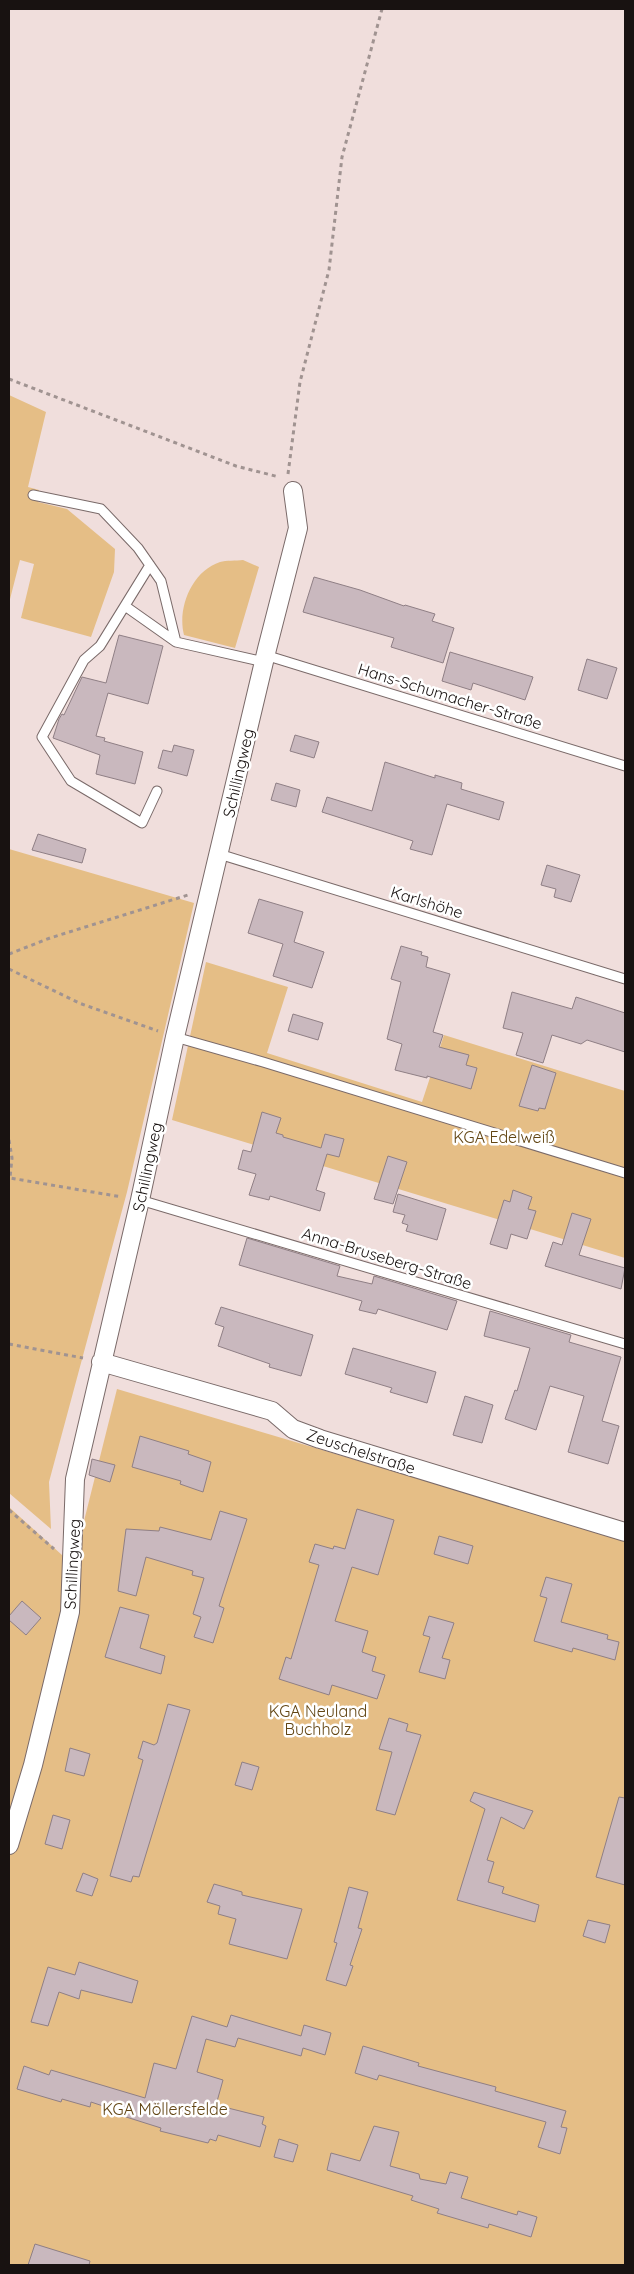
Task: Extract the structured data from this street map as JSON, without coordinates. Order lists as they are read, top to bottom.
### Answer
{
  "streets": {
    "street": ["Schillingweg", "Zeuschelstraße"],
    "lane": ["Hans-Schumacher-Straße", "Karlshöhe", "Anna-Bruseberg-Straße"]
  },
  "crossings": [
    ["Hans-Schumacher-Straße", "Schillingweg"],
    ["Schillingweg", "Karlshöhe"],
    ["Schillingweg", "Anna-Bruseberg-Straße"],
    ["Schillingweg", "Zeuschelstraße"]
  ],
  "parks": ["KGA Edelweiß", "KGA Neuland Buchholz", "KGA Möllersfelde"]
}
